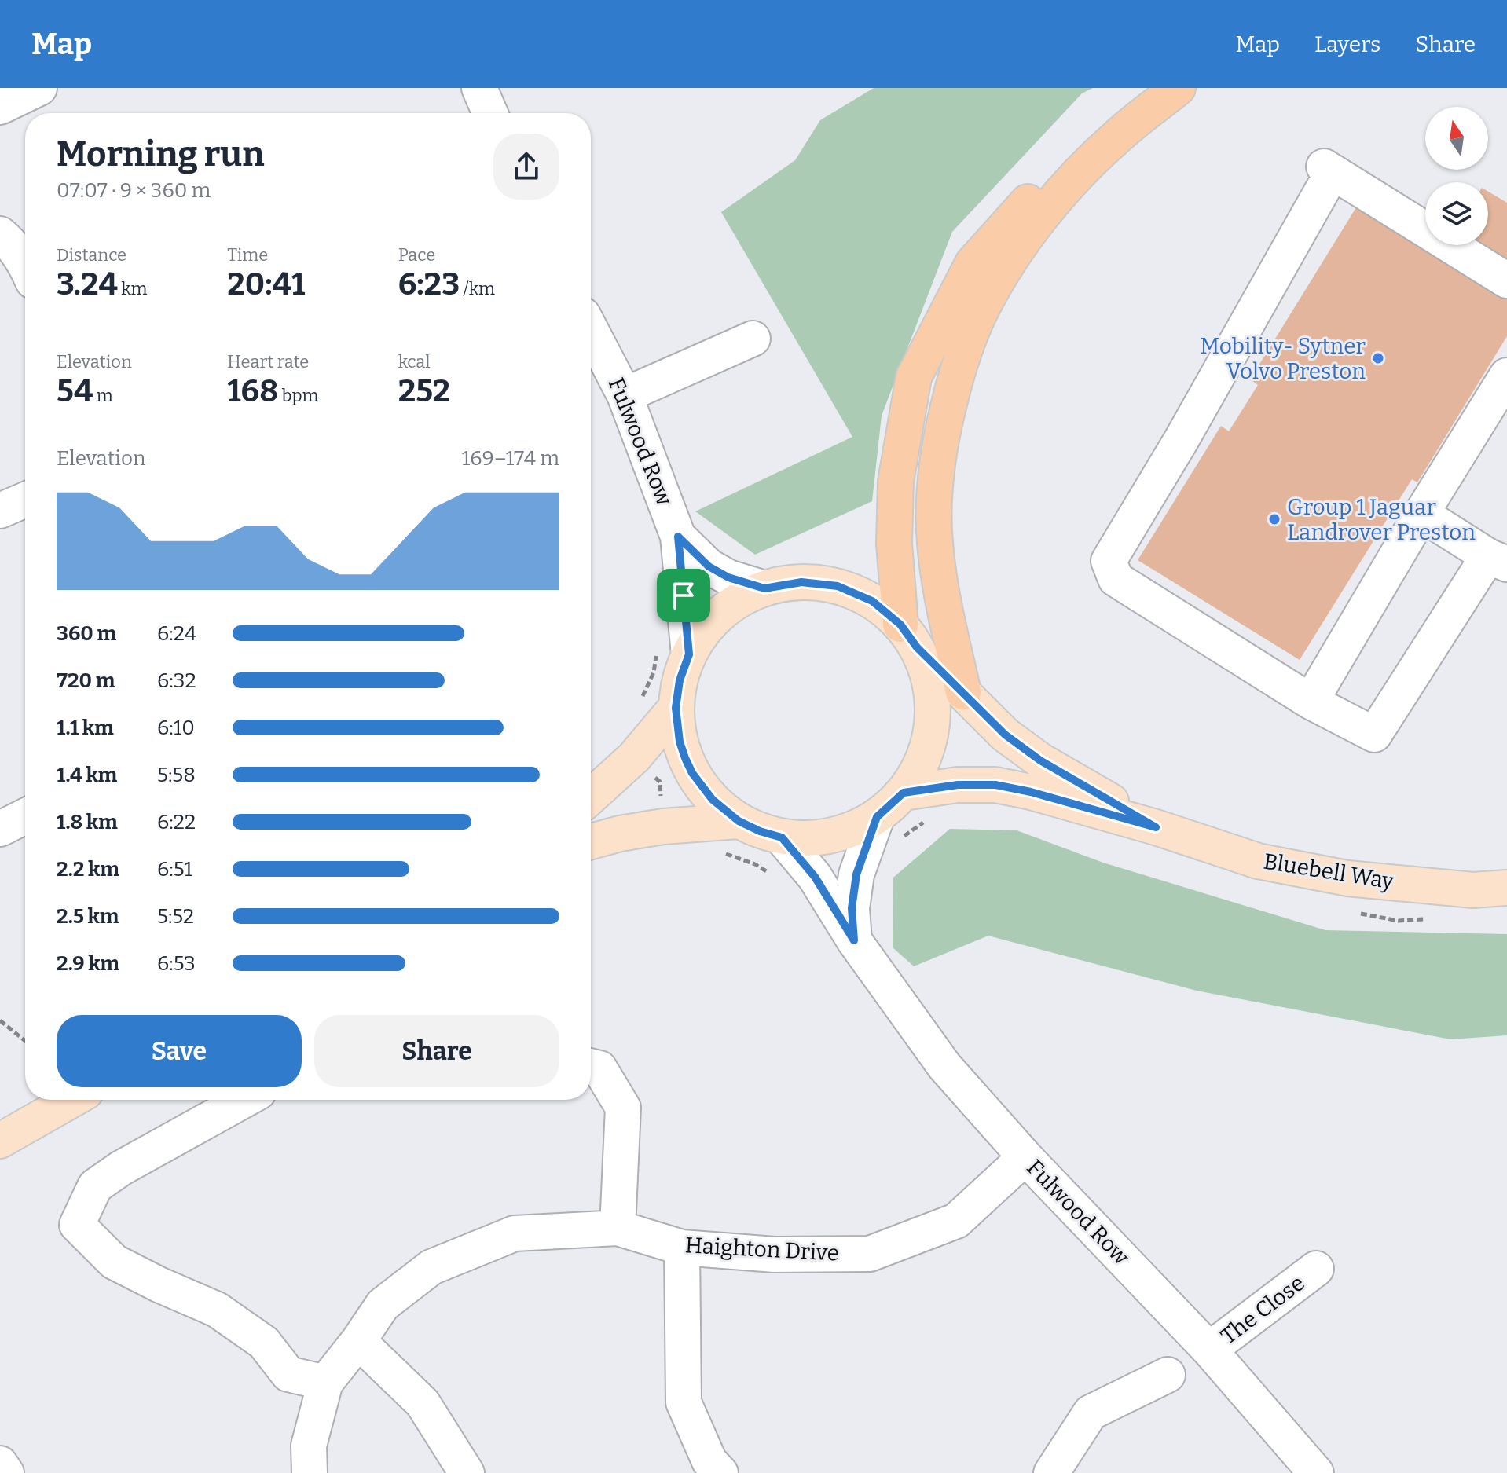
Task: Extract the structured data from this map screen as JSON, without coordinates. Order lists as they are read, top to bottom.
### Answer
{
  "streets": {
    "main road": ["Bluebell Way"],
    "street": ["Fulwood Row", "Haighton Drive", "The Close"]
  },
  "crossings": [
    ["Fulwood Row", "Haighton Drive"],
    ["Fulwood Row", "The Close"]
  ],
  "places": ["Mobility- Sytner Volvo Preston", "Group 1 Jaguar Landrover Preston"],
  "north": "top",
  "page": {
    "header": "Map",
    "nav": ["Map", "Layers", "Share"],
    "heading": ["Morning run", "07:07 · 9 × 360 m"],
    "stats": [
      ["Distance", "3.24 km"],
      ["Time", "20:41"],
      ["Pace", "6:23 /km"],
      ["Elevation", "54 m"],
      ["Heart rate", "168 bpm"],
      ["kcal", "252"]
    ],
    "chart": ["Elevation", "169–174 m"],
    "list": [
      {
        "name": "360 m",
        "note": "6:24"
      },
      {
        "name": "720 m",
        "note": "6:32"
      },
      {
        "name": "1.1 km",
        "note": "6:10"
      },
      {
        "name": "1.4 km",
        "note": "5:58"
      },
      {
        "name": "1.8 km",
        "note": "6:22"
      },
      {
        "name": "2.2 km",
        "note": "6:51"
      },
      {
        "name": "2.5 km",
        "note": "5:52"
      },
      {
        "name": "2.9 km",
        "note": "6:53"
      }
    ],
    "buttons": ["Save", "Share"]
  }
}
